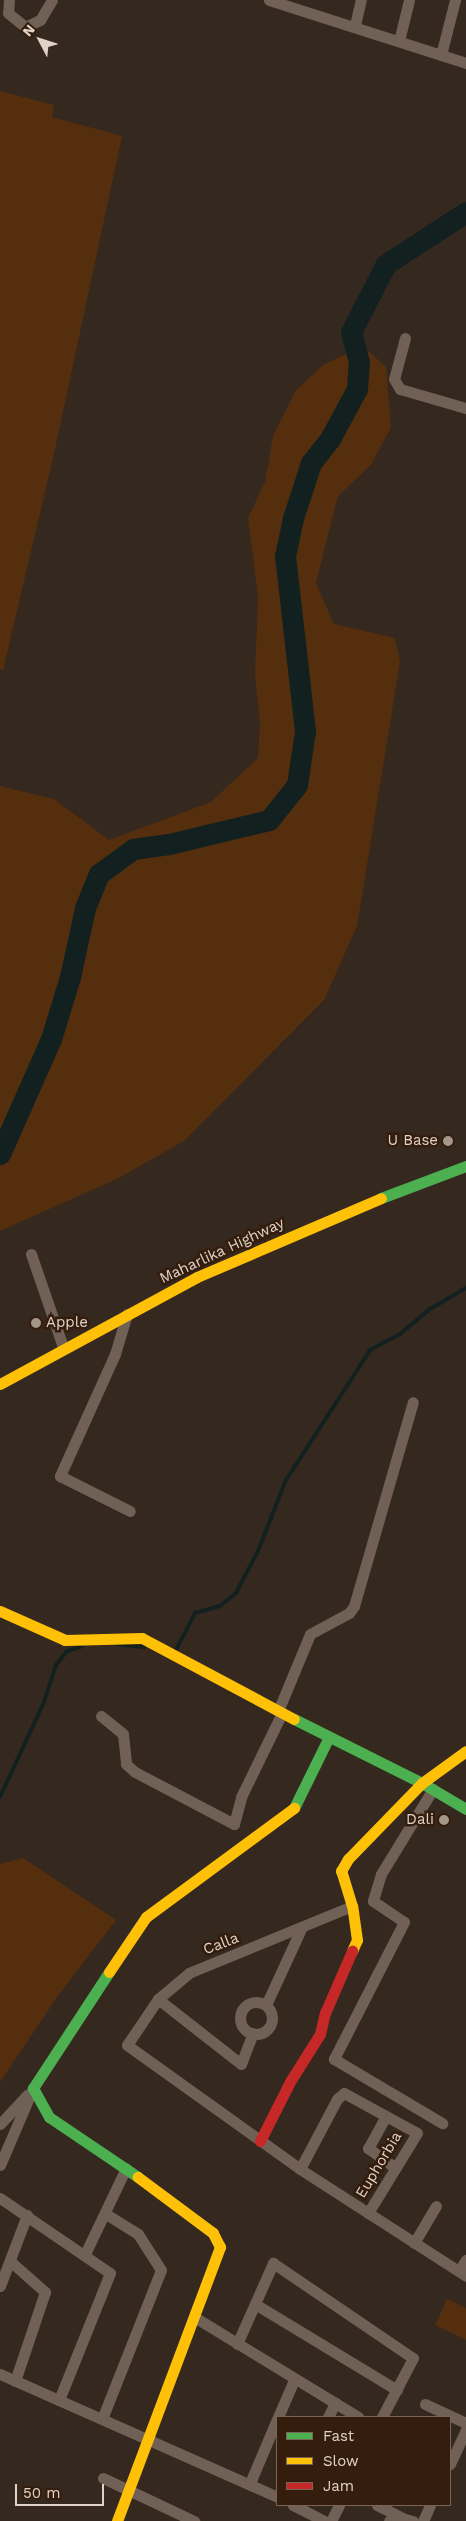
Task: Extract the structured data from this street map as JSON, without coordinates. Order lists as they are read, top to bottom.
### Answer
{
  "streets": {
    "main road": ["Maharlika Highway"],
    "street": ["Calla", "Euphorbia"]
  },
  "places": ["U Base", "Apple", "Dali"],
  "legend": ["Fast", "Slow", "Jam"],
  "scale_bar": "50 m",
  "north": "top left"
}
